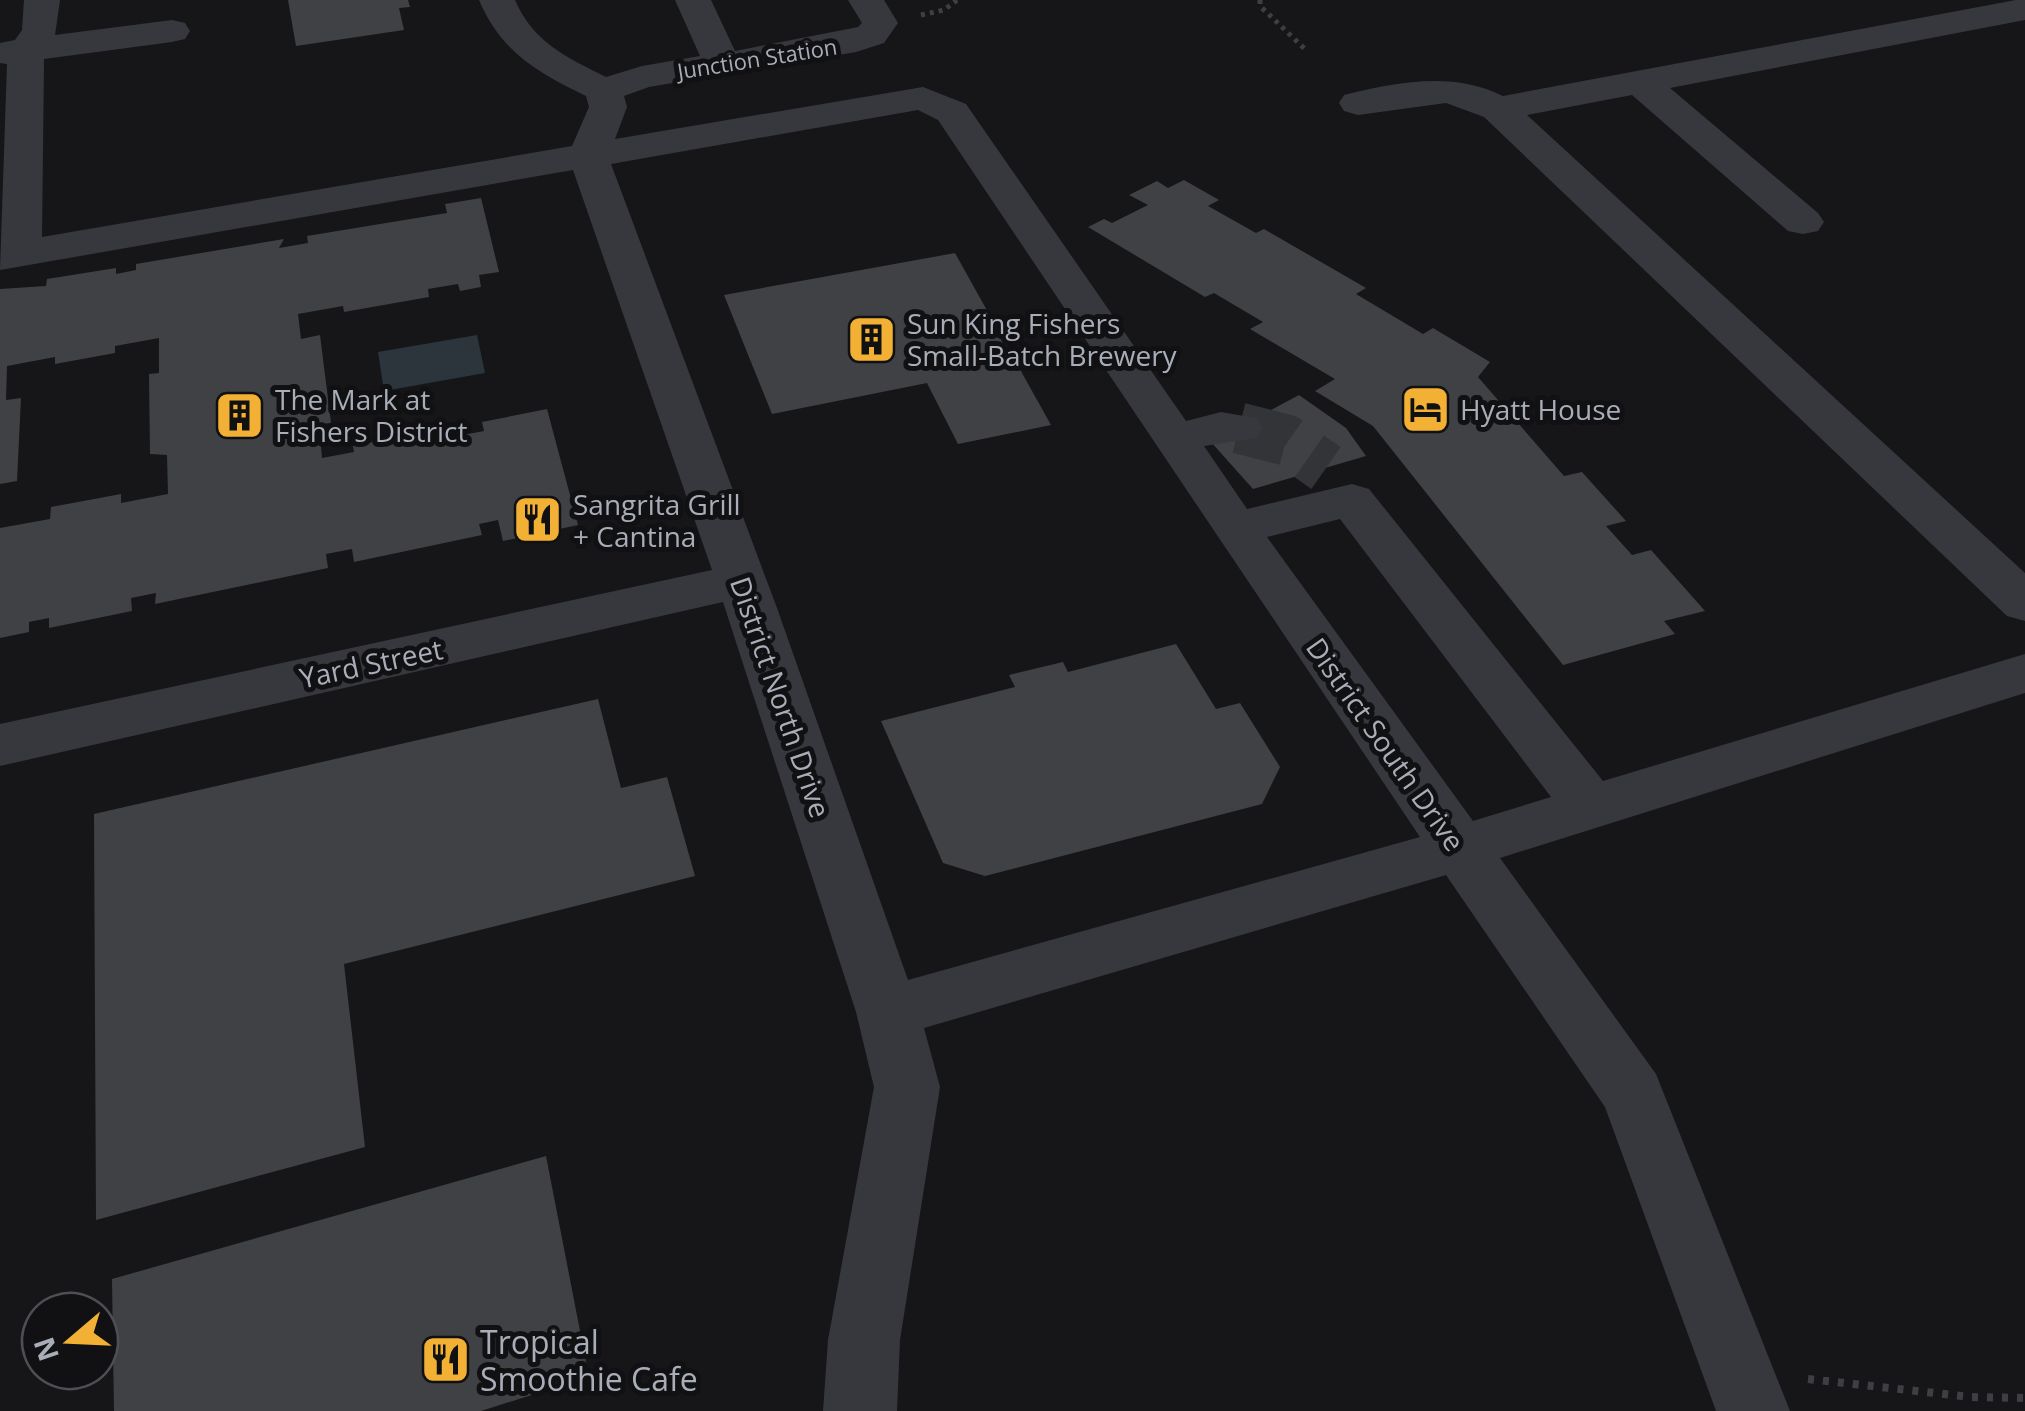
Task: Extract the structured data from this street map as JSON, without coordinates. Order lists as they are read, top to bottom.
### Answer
{
  "streets": {
    "street": [
      "Junction Station",
      "Yard Street",
      "District North Drive",
      "District South Drive"
    ]
  },
  "crossings": [
    ["Yard Street", "District North Drive"],
    ["District North Drive", "District South Drive"]
  ],
  "places": {
    "building": ["Sun King Fishers Small-Batch Brewery", "The Mark at Fishers District"],
    "hotel": ["Hyatt House"],
    "restaurant": ["Sangrita Grill + Cantina", "Tropical Smoothie Cafe"]
  },
  "north": "left"
}
